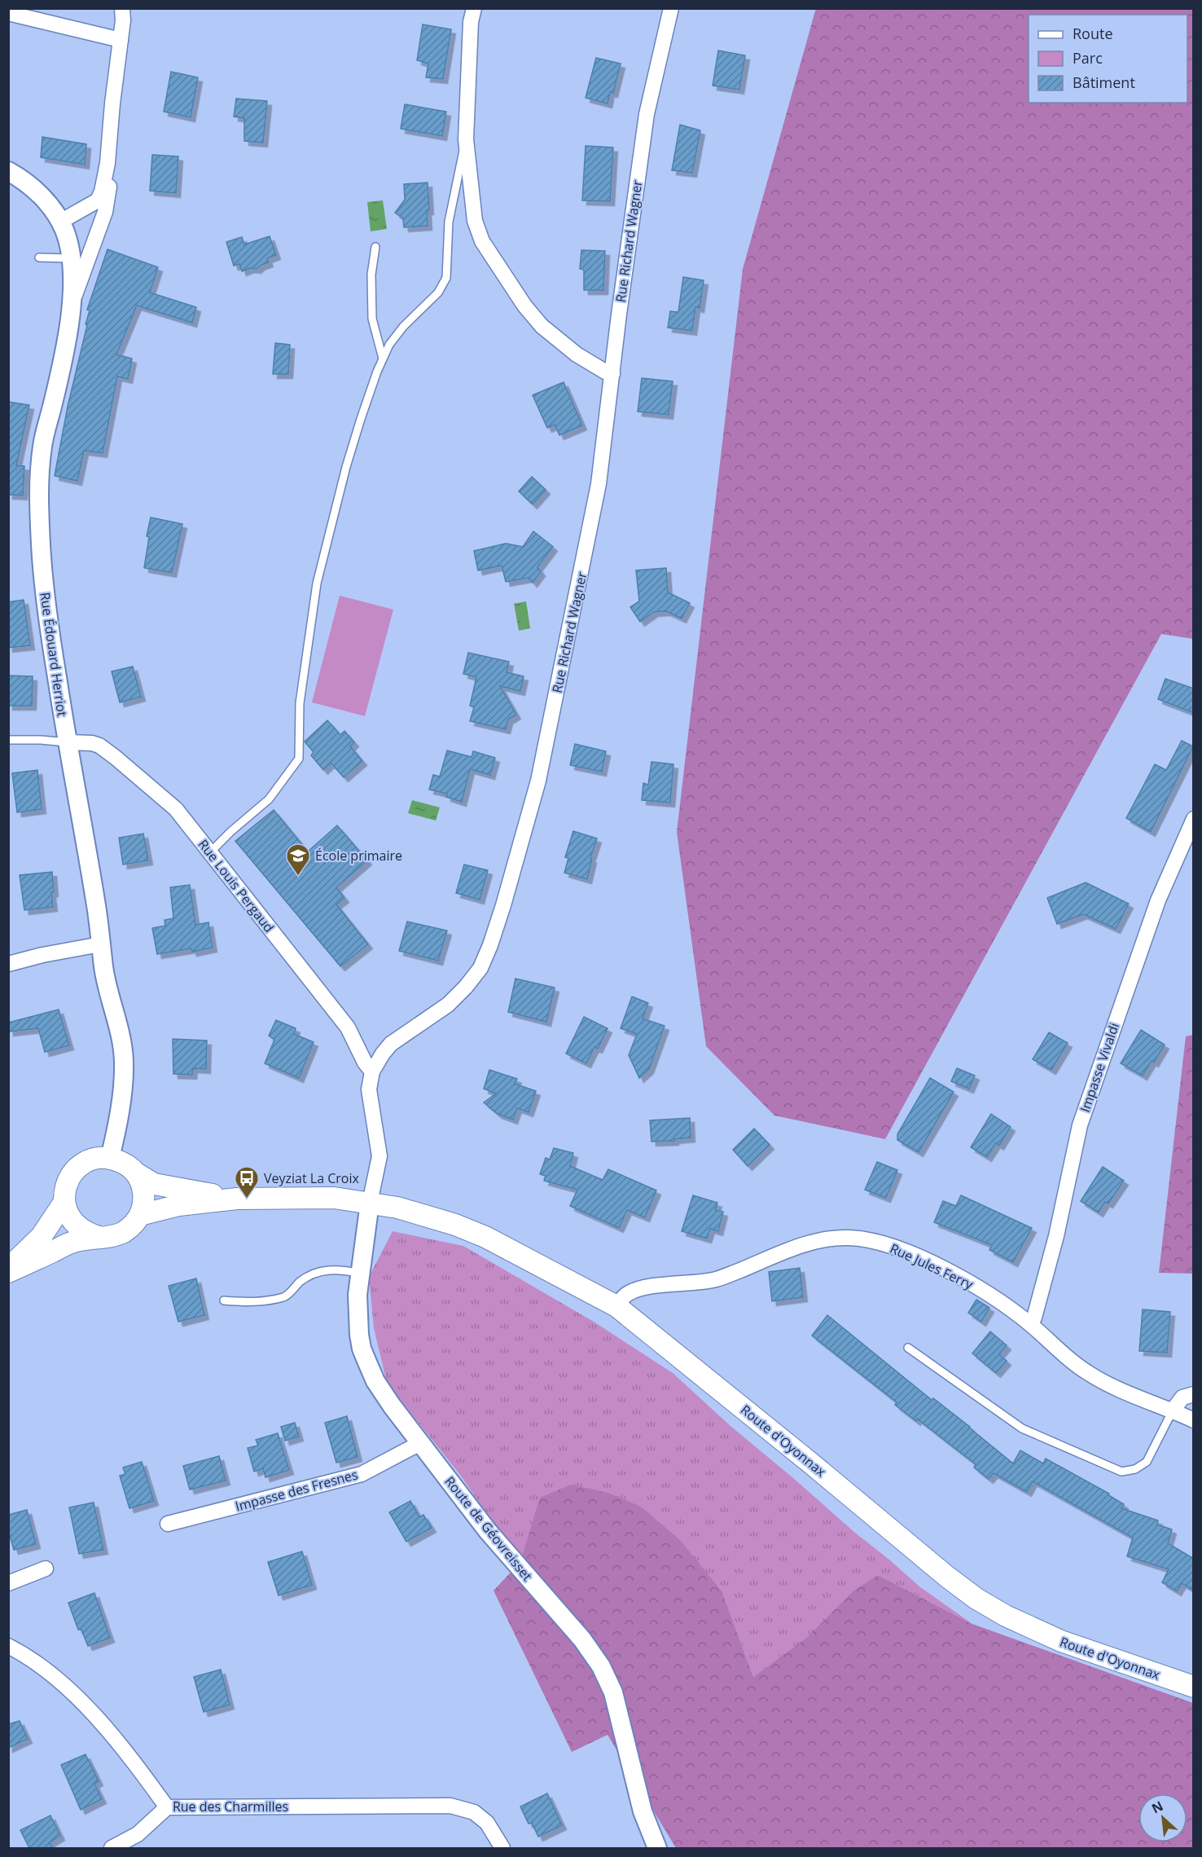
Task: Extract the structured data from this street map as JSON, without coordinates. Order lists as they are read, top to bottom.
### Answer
{
  "streets": {
    "main road": ["Route d'Oyonnax"],
    "street": [
      "Rue Richard Wagner",
      "Rue Édouard Herriot",
      "Rue Louis Pergaud",
      "Impasse Vivaldi",
      "Rue Jules Ferry",
      "Impasse des Fresnes",
      "Route de Géovreisset",
      "Rue des Charmilles"
    ]
  },
  "crossings": [
    ["Rue Richard Wagner", "Rue Louis Pergaud"],
    ["Rue Richard Wagner", "Route d'Oyonnax"],
    ["Rue Richard Wagner", "Route de Géovreisset"],
    ["Rue Édouard Herriot", "Rue Louis Pergaud"],
    ["Impasse Vivaldi", "Rue Jules Ferry"],
    ["Rue Jules Ferry", "Route d'Oyonnax"],
    ["Route d'Oyonnax", "Route de Géovreisset"],
    ["Impasse des Fresnes", "Route de Géovreisset"]
  ],
  "places": {
    "school or university": ["École primaire"],
    "bus stop": ["Veyziat La Croix"]
  },
  "legend": ["Route", "Parc", "Bâtiment"],
  "north": "top left"
}
